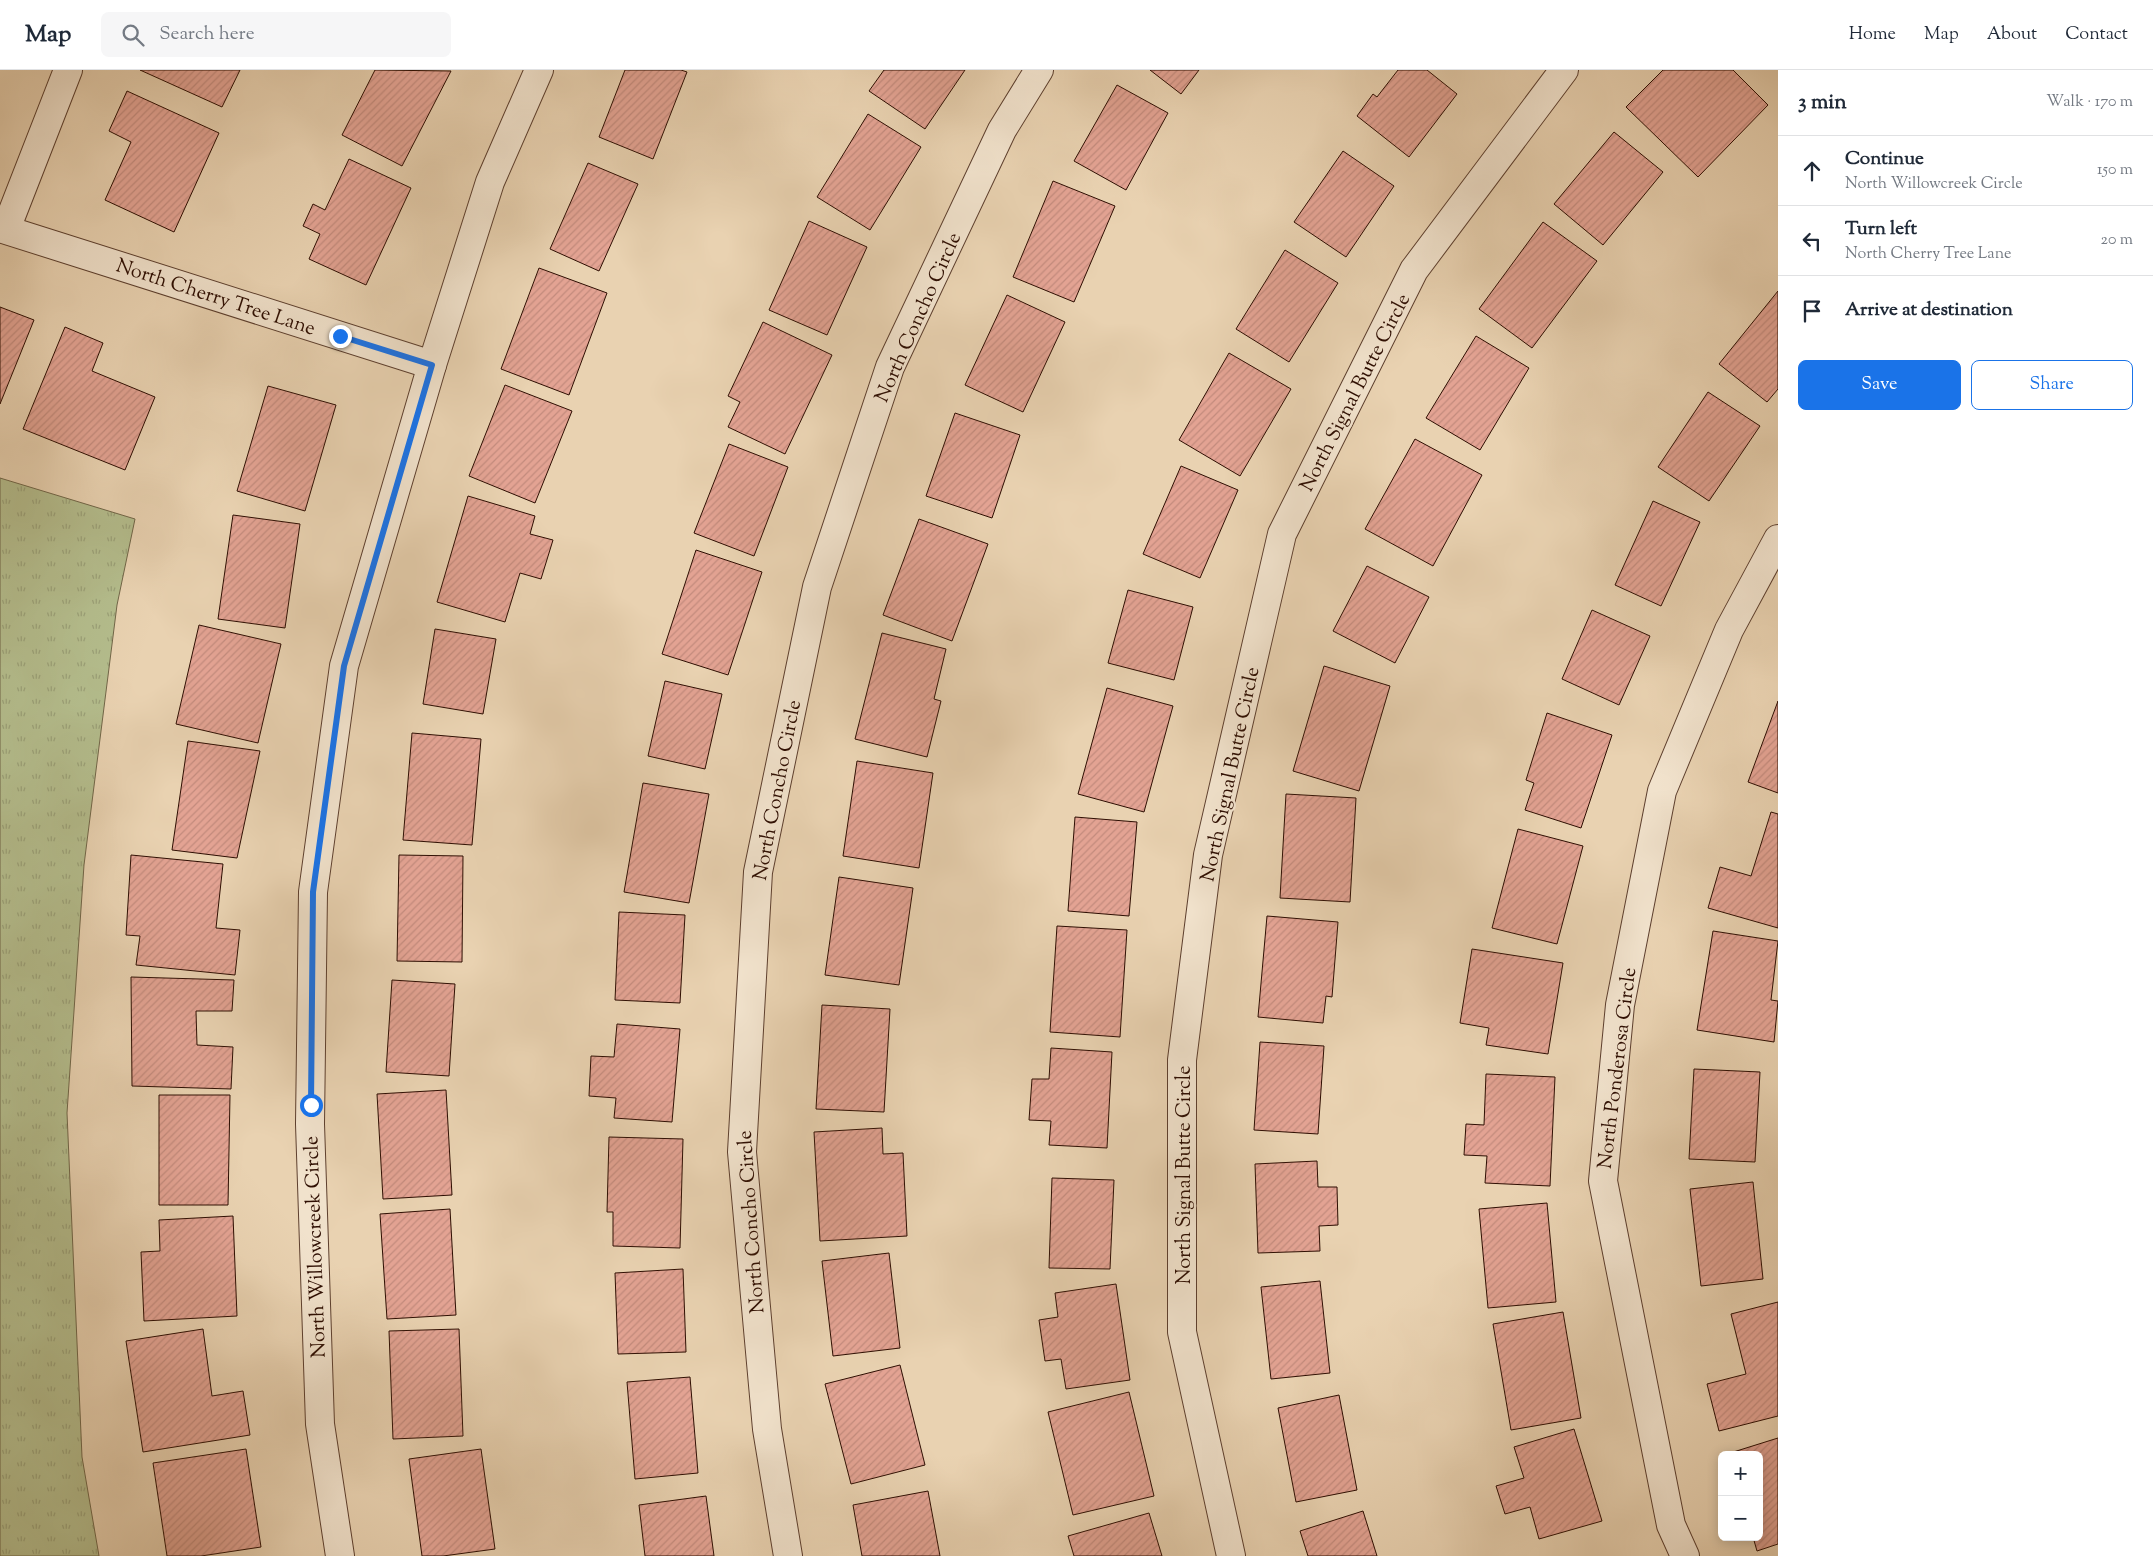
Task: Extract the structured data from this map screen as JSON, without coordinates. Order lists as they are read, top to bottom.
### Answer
{
  "streets": {
    "street": [
      "North Cherry Tree Lane",
      "North Concho Circle",
      "North Signal Butte Circle",
      "North Ponderosa Circle",
      "North Willowcreek Circle"
    ]
  },
  "crossings": [
    ["North Cherry Tree Lane", "North Willowcreek Circle"]
  ],
  "page": {
    "header": "Map",
    "search": "Search here",
    "nav": [
      "Home",
      "Map",
      "About",
      "Contact"
    ],
    "heading": ["3 min", "Walk · 170 m"],
    "list": [
      ["Continue", "North Willowcreek Circle", "150 m"],
      ["Turn left", "North Cherry Tree Lane", "20 m"],
      "Arrive at destination"
    ],
    "buttons": ["Save", "Share"],
    "map_buttons": ["+", "−"]
  }
}
